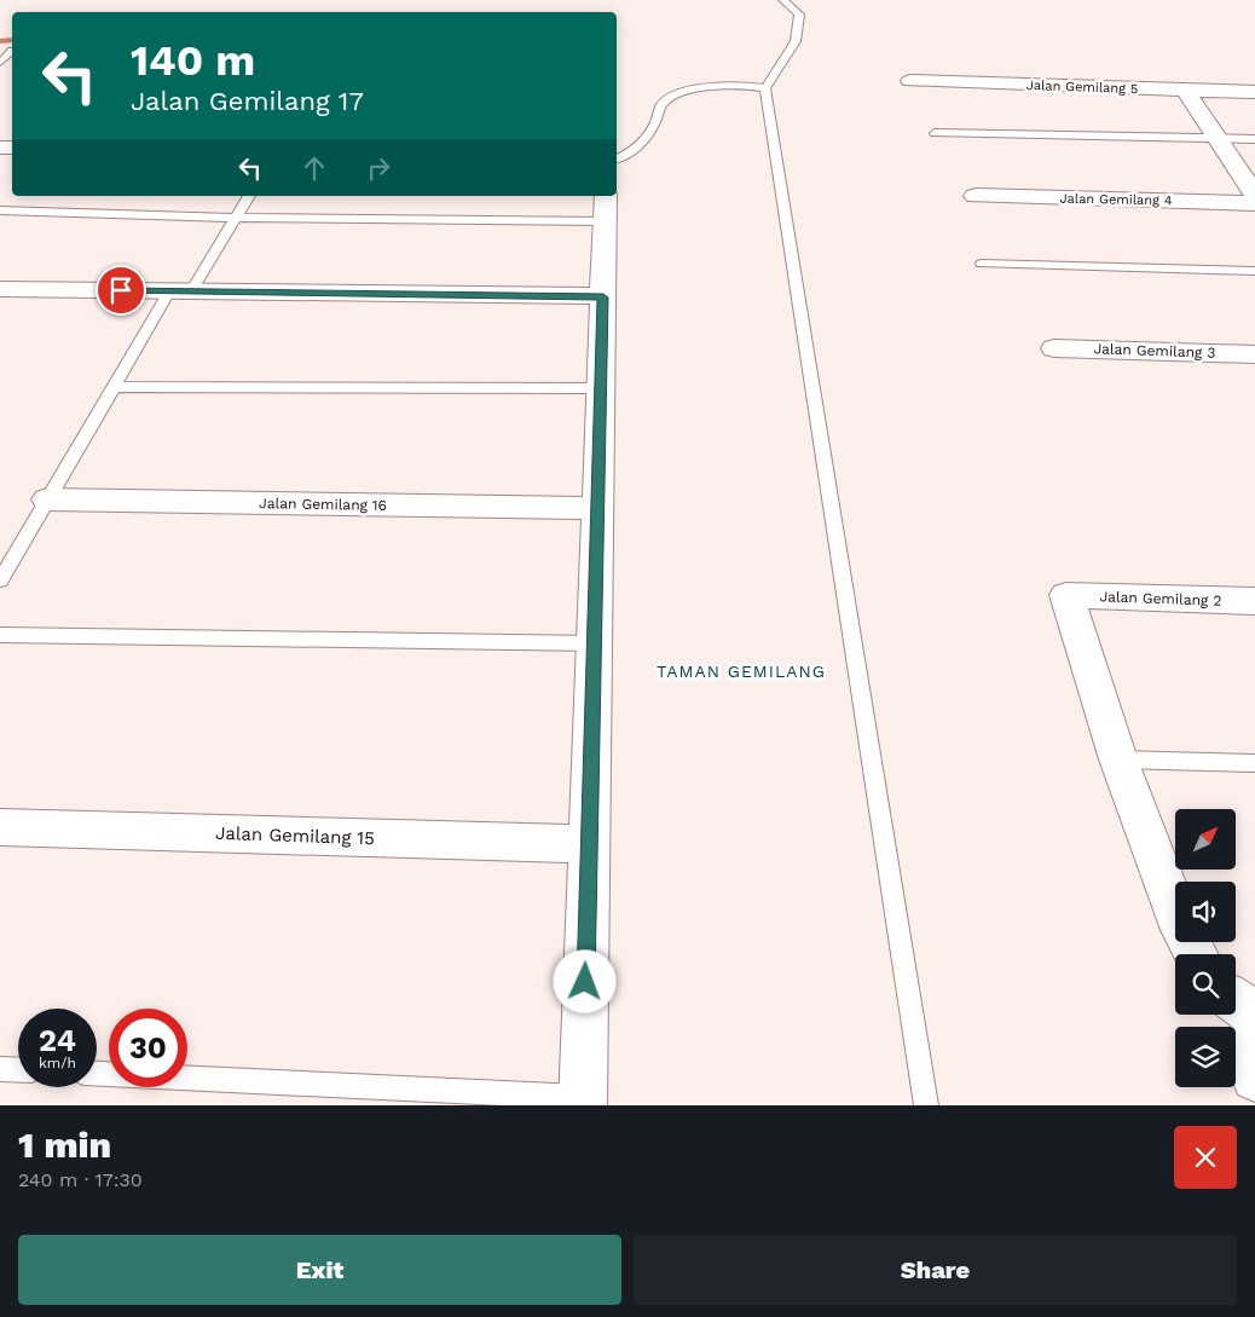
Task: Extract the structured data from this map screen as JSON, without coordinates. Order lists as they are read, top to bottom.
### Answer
{
  "streets": {
    "street": [
      "Jalan Gemilang 5",
      "Jalan Gemilang 4",
      "Jalan Gemilang 3",
      "Jalan Gemilang 16",
      "Jalan Gemilang 2",
      "Jalan Gemilang 15"
    ]
  },
  "districts": ["TAMAN GEMILANG"],
  "north": "top right",
  "page": {
    "turn": ["140 m", "Jalan Gemilang 17"],
    "speed": "24 km/h",
    "limit": "30",
    "heading": ["1 min", "240 m · 17:30"],
    "buttons": ["Exit", "Share"]
  }
}
